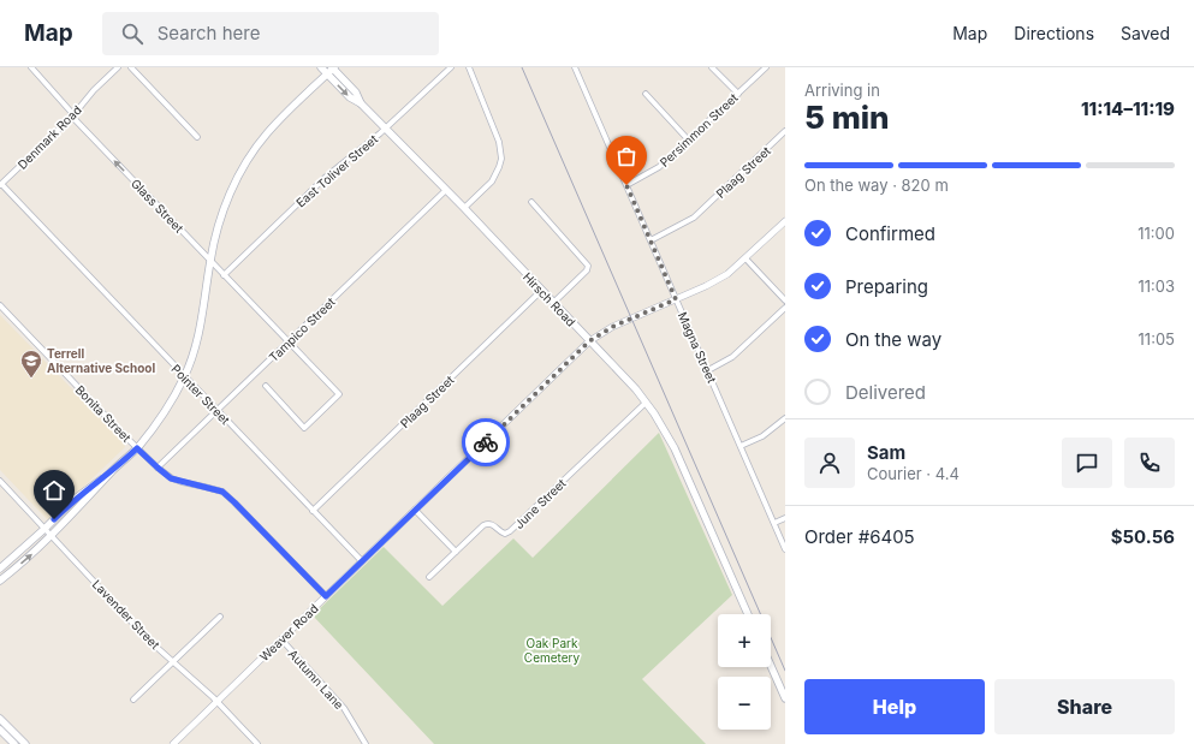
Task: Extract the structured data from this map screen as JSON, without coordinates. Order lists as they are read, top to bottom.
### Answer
{
  "streets": {
    "main road": ["Hirsch Road"],
    "street": [
      "Persimmon Street",
      "Denmark Road",
      "East Toliver Street",
      "Plaag Street",
      "Glass Street",
      "Tampico Street",
      "Magna Street",
      "Pointer Street",
      "Bonita Street",
      "June Street",
      "Lavender Street",
      "Weaver Road",
      "Autumn Lane"
    ]
  },
  "crossings": [
    ["Persimmon Street", "Magna Street"],
    ["Denmark Road", "Glass Street"],
    ["Denmark Road", "Pointer Street"],
    ["East Toliver Street", "Glass Street"],
    ["East Toliver Street", "Hirsch Road"],
    ["Plaag Street", "Hirsch Road"],
    ["Plaag Street", "Magna Street"],
    ["Plaag Street", "Pointer Street"],
    ["Glass Street", "Tampico Street"],
    ["Hirsch Road", "Tampico Street"],
    ["Hirsch Road", "June Street"],
    ["Hirsch Road", "Weaver Road"],
    ["Tampico Street", "Pointer Street"],
    ["Tampico Street", "Bonita Street"],
    ["Magna Street", "Weaver Road"],
    ["Pointer Street", "Weaver Road"],
    ["Bonita Street", "Weaver Road"],
    ["Lavender Street", "Weaver Road"],
    ["Weaver Road", "Autumn Lane"]
  ],
  "one_way": ["Glass Street"],
  "parks": ["Oak Park Cemetery"],
  "places": {
    "school or university": ["Terrell Alternative School"]
  },
  "page": {
    "header": "Map",
    "search": "Search here",
    "nav": ["Map", "Directions", "Saved"],
    "heading": ["5 min", "Arriving in", "11:14–11:19"],
    "panel": [
      "Sam",
      "Courier · 4.4",
      "Order #6405",
      "$50.56"
    ],
    "bar": "On the way · 820 m",
    "list": [
      ["Confirmed", "11:00"],
      ["Preparing", "11:03"],
      ["On the way", "11:05"],
      "Delivered"
    ],
    "map_buttons": ["+", "−"],
    "buttons": ["Help", "Share"]
  }
}
